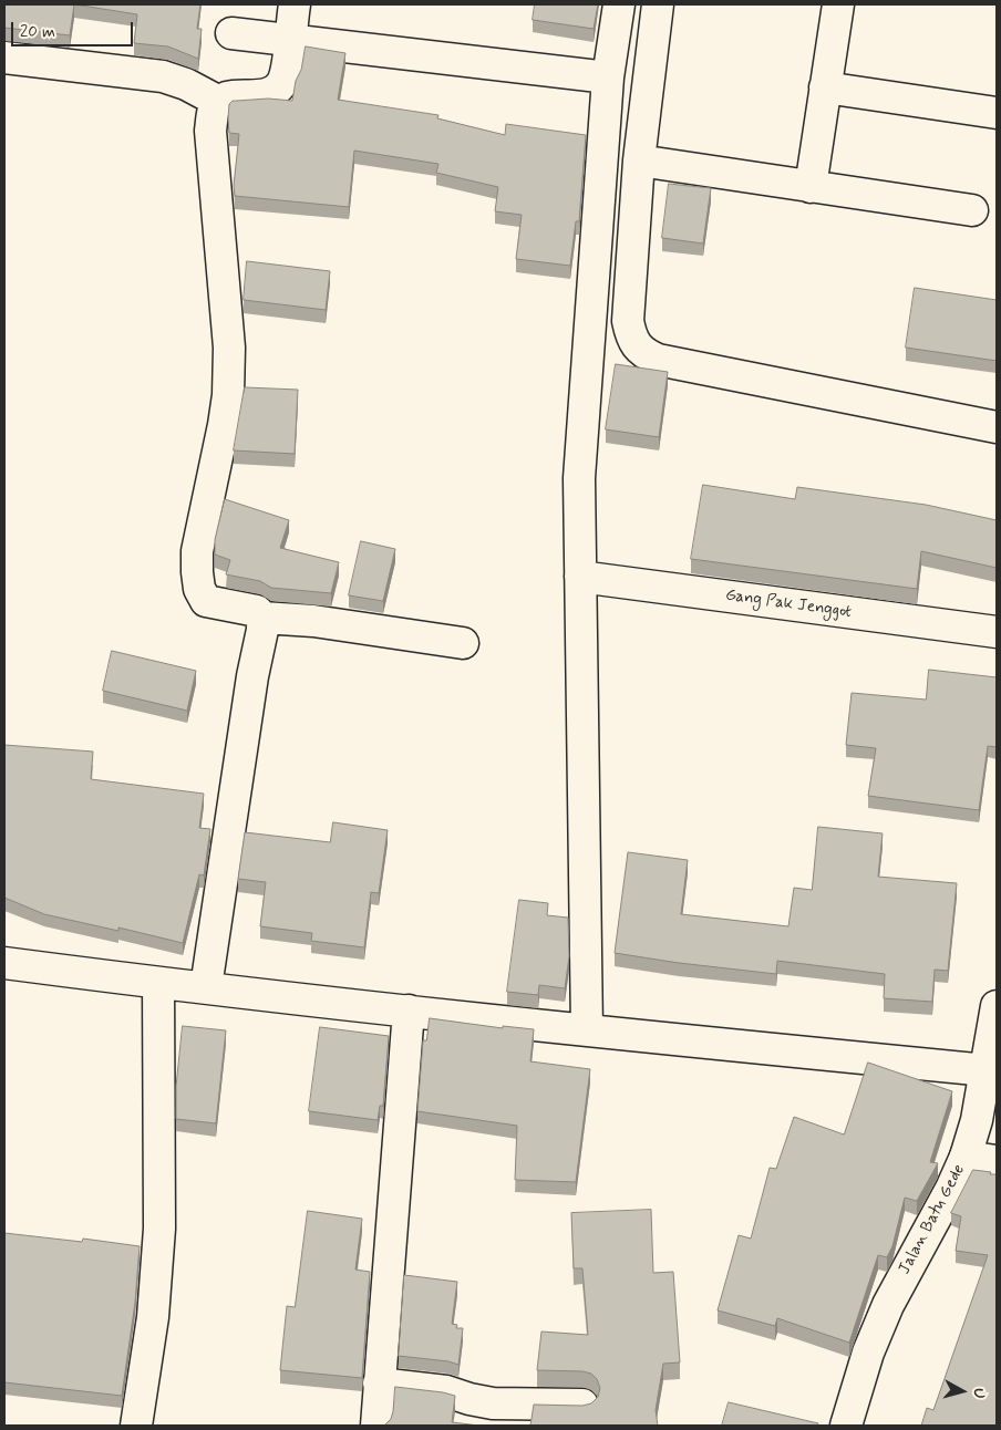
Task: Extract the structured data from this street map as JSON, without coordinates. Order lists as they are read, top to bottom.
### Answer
{
  "streets": {
    "street": ["Gang Pak Jenggot", "Jalan Batu Gede"]
  },
  "scale_bar": "20 m",
  "north": "right"
}
